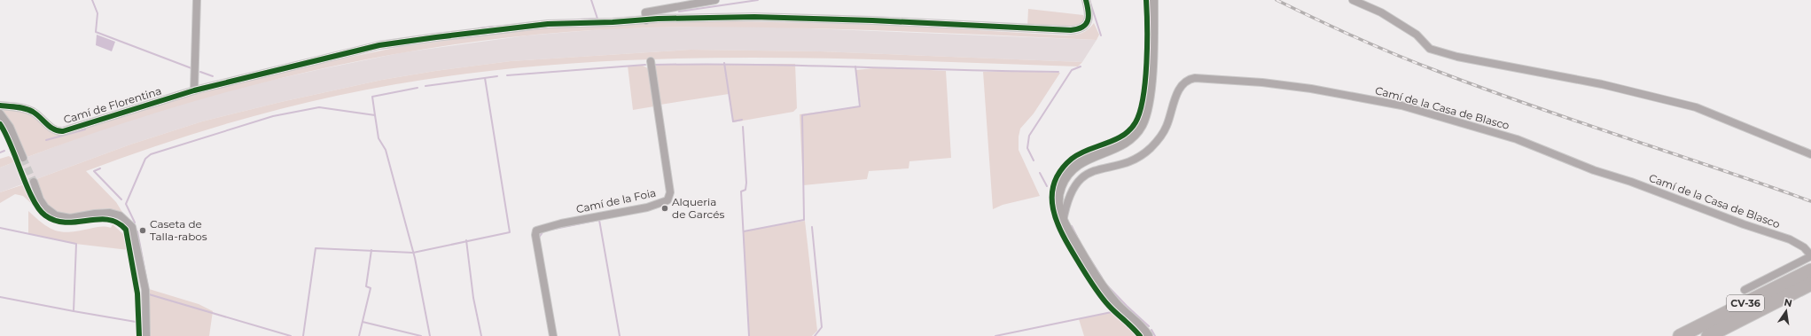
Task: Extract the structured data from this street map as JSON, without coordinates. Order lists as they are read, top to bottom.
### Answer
{
  "streets": {
    "highway": ["CV-36"],
    "street": ["Camí de Florentina", "Camí de la Casa de Blasco", "Camí de la Foia"]
  },
  "places": ["Alqueria de Garcés", "Caseta de Talla-rabos"],
  "north": "top"
}
